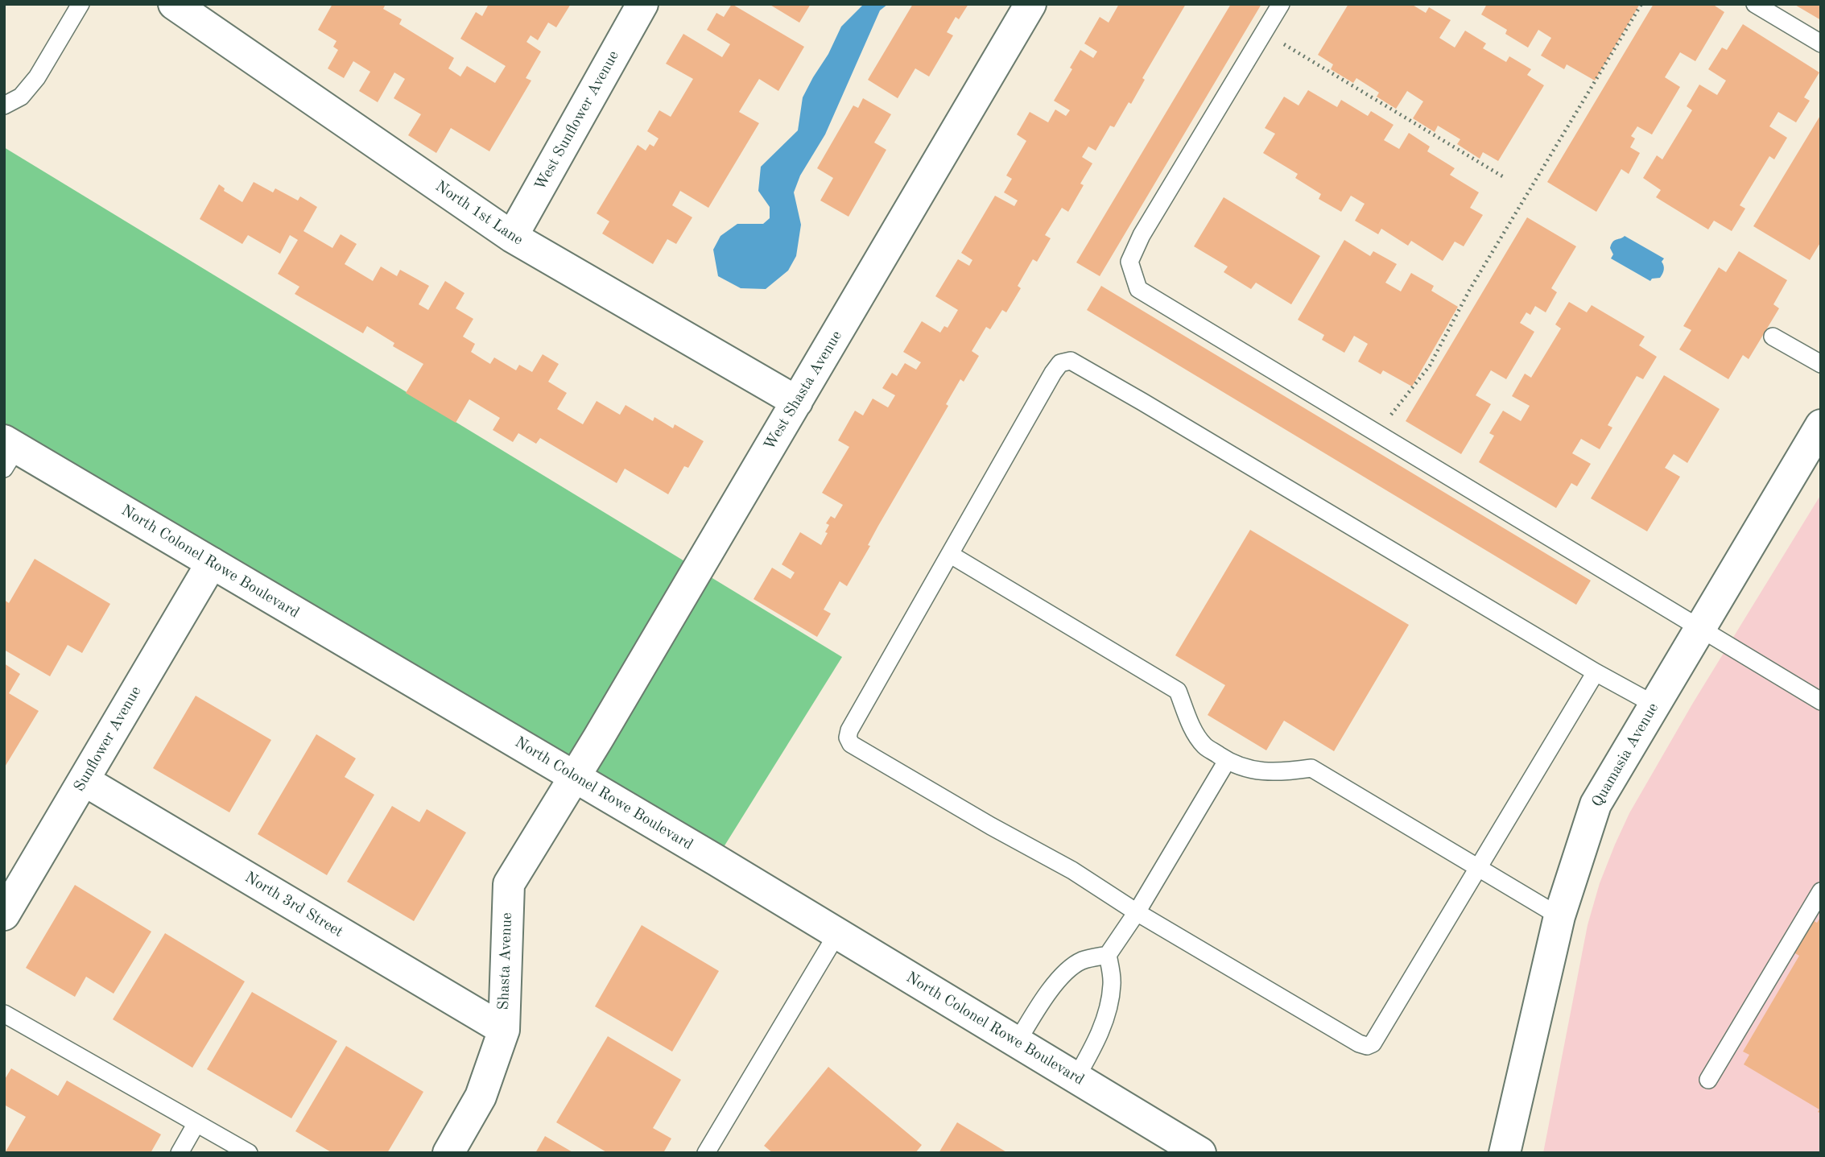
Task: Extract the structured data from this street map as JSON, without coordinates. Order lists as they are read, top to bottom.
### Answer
{
  "streets": {
    "street": [
      "West Sunflower Avenue",
      "North 1st Lane",
      "West Shasta Avenue",
      "North Colonel Rowe Boulevard",
      "Sunflower Avenue",
      "Quamasia Avenue",
      "North 3rd Street",
      "Shasta Avenue"
    ]
  },
  "crossings": [
    ["West Sunflower Avenue", "North 1st Lane"],
    ["North 1st Lane", "West Shasta Avenue"],
    ["West Shasta Avenue", "North Colonel Rowe Boulevard"],
    ["West Shasta Avenue", "Shasta Avenue"],
    ["North Colonel Rowe Boulevard", "Sunflower Avenue"],
    ["North Colonel Rowe Boulevard", "Shasta Avenue"],
    ["Sunflower Avenue", "North 3rd Street"],
    ["North 3rd Street", "Shasta Avenue"]
  ]
}
